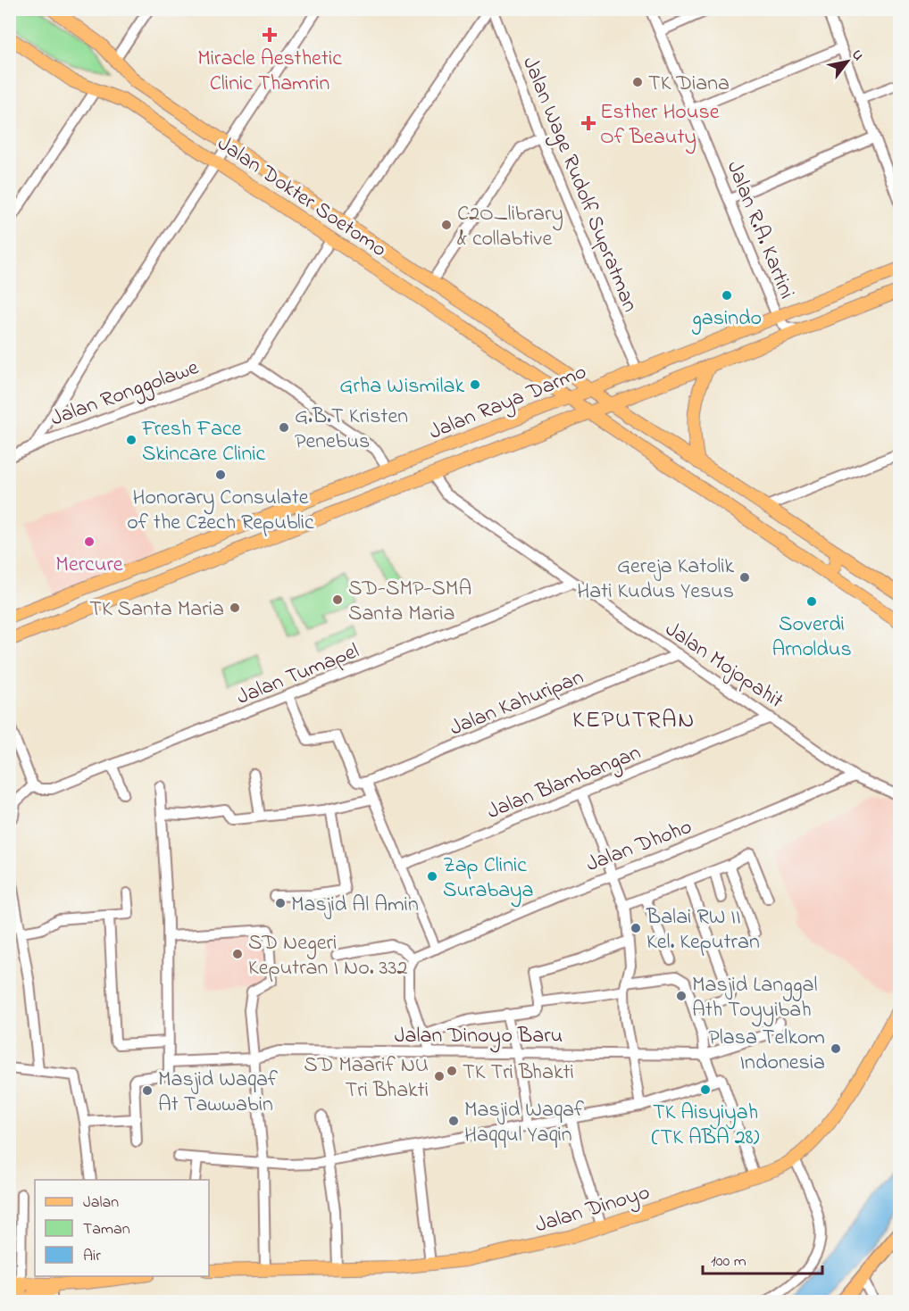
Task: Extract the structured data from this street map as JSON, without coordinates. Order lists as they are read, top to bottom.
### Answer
{
  "streets": {
    "main road": ["Jalan Dokter Soetomo", "Jalan Raya Darmo", "Jalan Dinoyo"],
    "street": [
      "Jalan Wage Rudolf Supratman",
      "Jalan R.A. Kartini",
      "Jalan Ronggolawe",
      "Jalan Mojopahit",
      "Jalan Tumapel",
      "Jalan Kahuripan",
      "Jalan Blambangan",
      "Jalan Dhoho",
      "Jalan Dinoyo Baru"
    ]
  },
  "crossings": [
    ["Jalan Wage Rudolf Supratman", "Jalan Raya Darmo"],
    ["Jalan Dokter Soetomo", "Jalan Raya Darmo"],
    ["Jalan R.A. Kartini", "Jalan Raya Darmo"],
    ["Jalan Raya Darmo", "Jalan Mojopahit"],
    ["Jalan Mojopahit", "Jalan Tumapel"],
    ["Jalan Mojopahit", "Jalan Kahuripan"],
    ["Jalan Mojopahit", "Jalan Blambangan"],
    ["Jalan Mojopahit", "Jalan Dhoho"]
  ],
  "districts": ["KEPUTRAN"],
  "places": {
    "health": ["Miracle Aesthetic Clinic Thamrin", "Esther House Of Beauty"],
    "other": [
      "TK Diana",
      "C2O_library & collabtive",
      "gasindo",
      "Grha Wismilak",
      "G.B.T Kristen Penebus",
      "Fresh Face Skincare Clinic",
      "Honorary Consulate of the Czech Republic",
      "Mercure",
      "Gereja Katolik Hati Kudus Yesus",
      "SD-SMP-SMA Santa Maria",
      "Soverdi Arnoldus",
      "TK Santa Maria",
      "Zap Clinic Surabaya",
      "Masjid Al Amin",
      "Balai RW II Kel. Keputran",
      "SD Negeri Keputran I No. 332",
      "Masjid Langgal Ath Toyyibah",
      "Plasa Telkom Indonesia",
      "TK Tri Bhakti",
      "SD Maarif NU Tri Bhakti",
      "TK Aisyiyah (TK ABA 28)",
      "Masjid Waqaf At Tawwabin",
      "Masjid Waqaf Haqqul Yaqin"
    ]
  },
  "legend": ["Jalan", "Taman", "Air"],
  "scale_bar": "100 m",
  "north": "top right"
}
